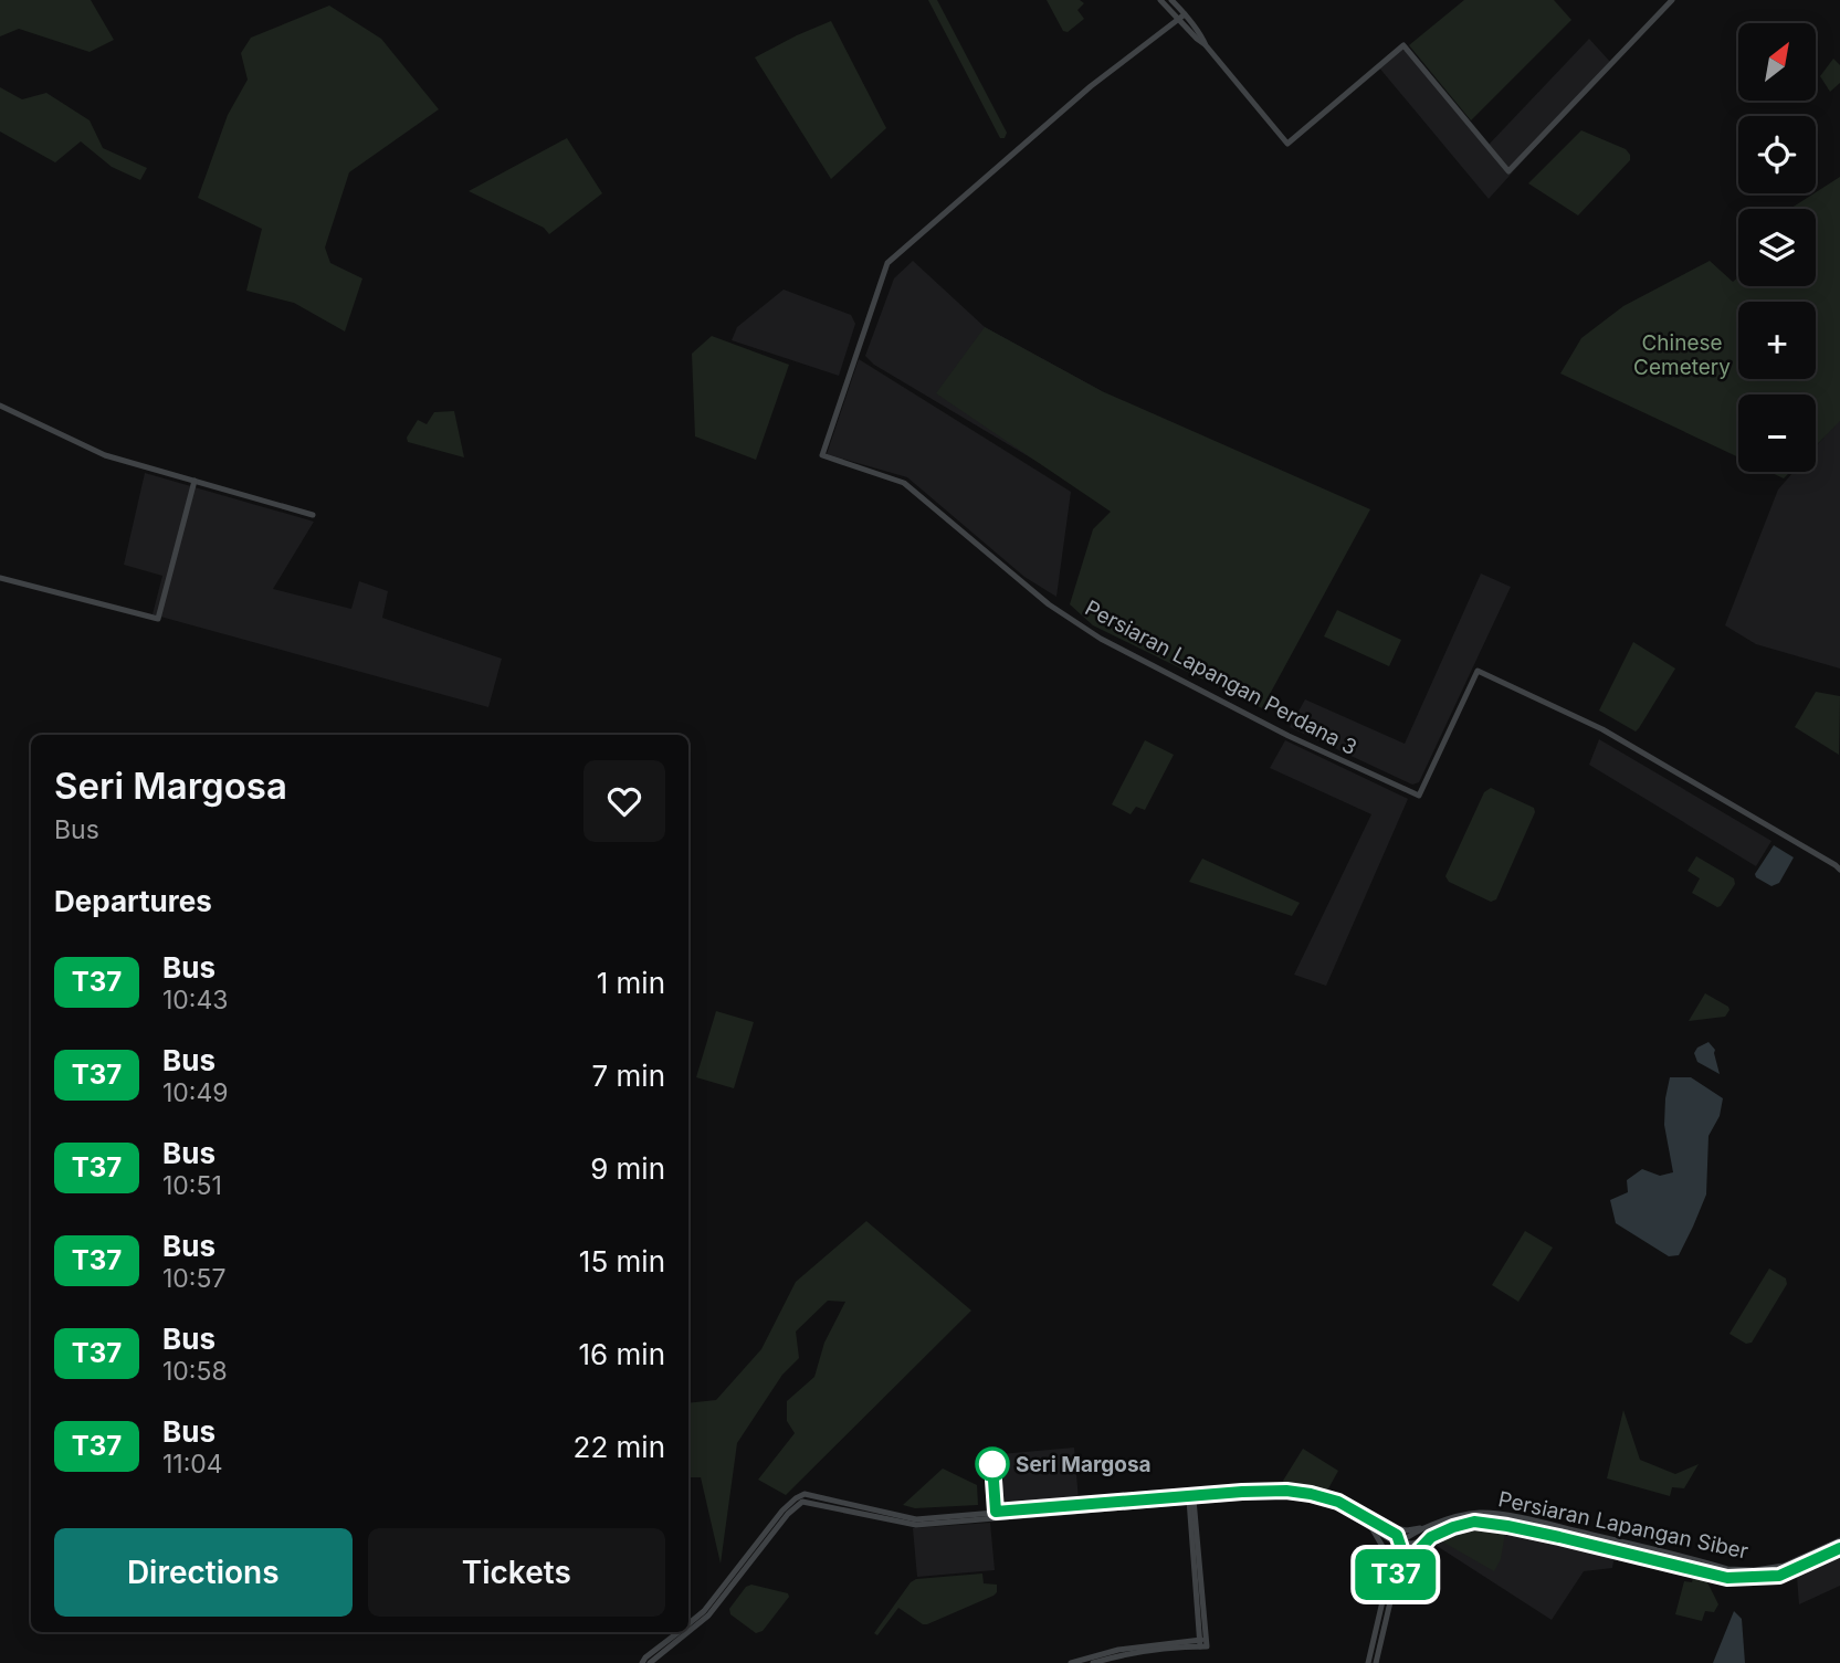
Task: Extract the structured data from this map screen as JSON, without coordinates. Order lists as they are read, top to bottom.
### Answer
{
  "streets": {
    "street": ["Persiaran Lapangan Perdana 3", "Persiaran Lapangan Siber"]
  },
  "parks": ["Chinese Cemetery"],
  "places": ["Seri Margosa"],
  "lines": ["bus line T37"],
  "north": "top right",
  "page": {
    "on_map": "T37",
    "map_buttons": ["+", "−"],
    "heading": [
      ["Seri Margosa", "Bus"],
      "Departures"
    ],
    "list": [
      {
        "mark": "T37",
        "name": "Bus",
        "note": "10:43",
        "value": "1 min"
      },
      {
        "mark": "T37",
        "name": "Bus",
        "note": "10:49",
        "value": "7 min"
      },
      {
        "mark": "T37",
        "name": "Bus",
        "note": "10:51",
        "value": "9 min"
      },
      {
        "mark": "T37",
        "name": "Bus",
        "note": "10:57",
        "value": "15 min"
      },
      {
        "mark": "T37",
        "name": "Bus",
        "note": "10:58",
        "value": "16 min"
      },
      {
        "mark": "T37",
        "name": "Bus",
        "note": "11:04",
        "value": "22 min"
      }
    ],
    "buttons": ["Directions", "Tickets"]
  }
}
